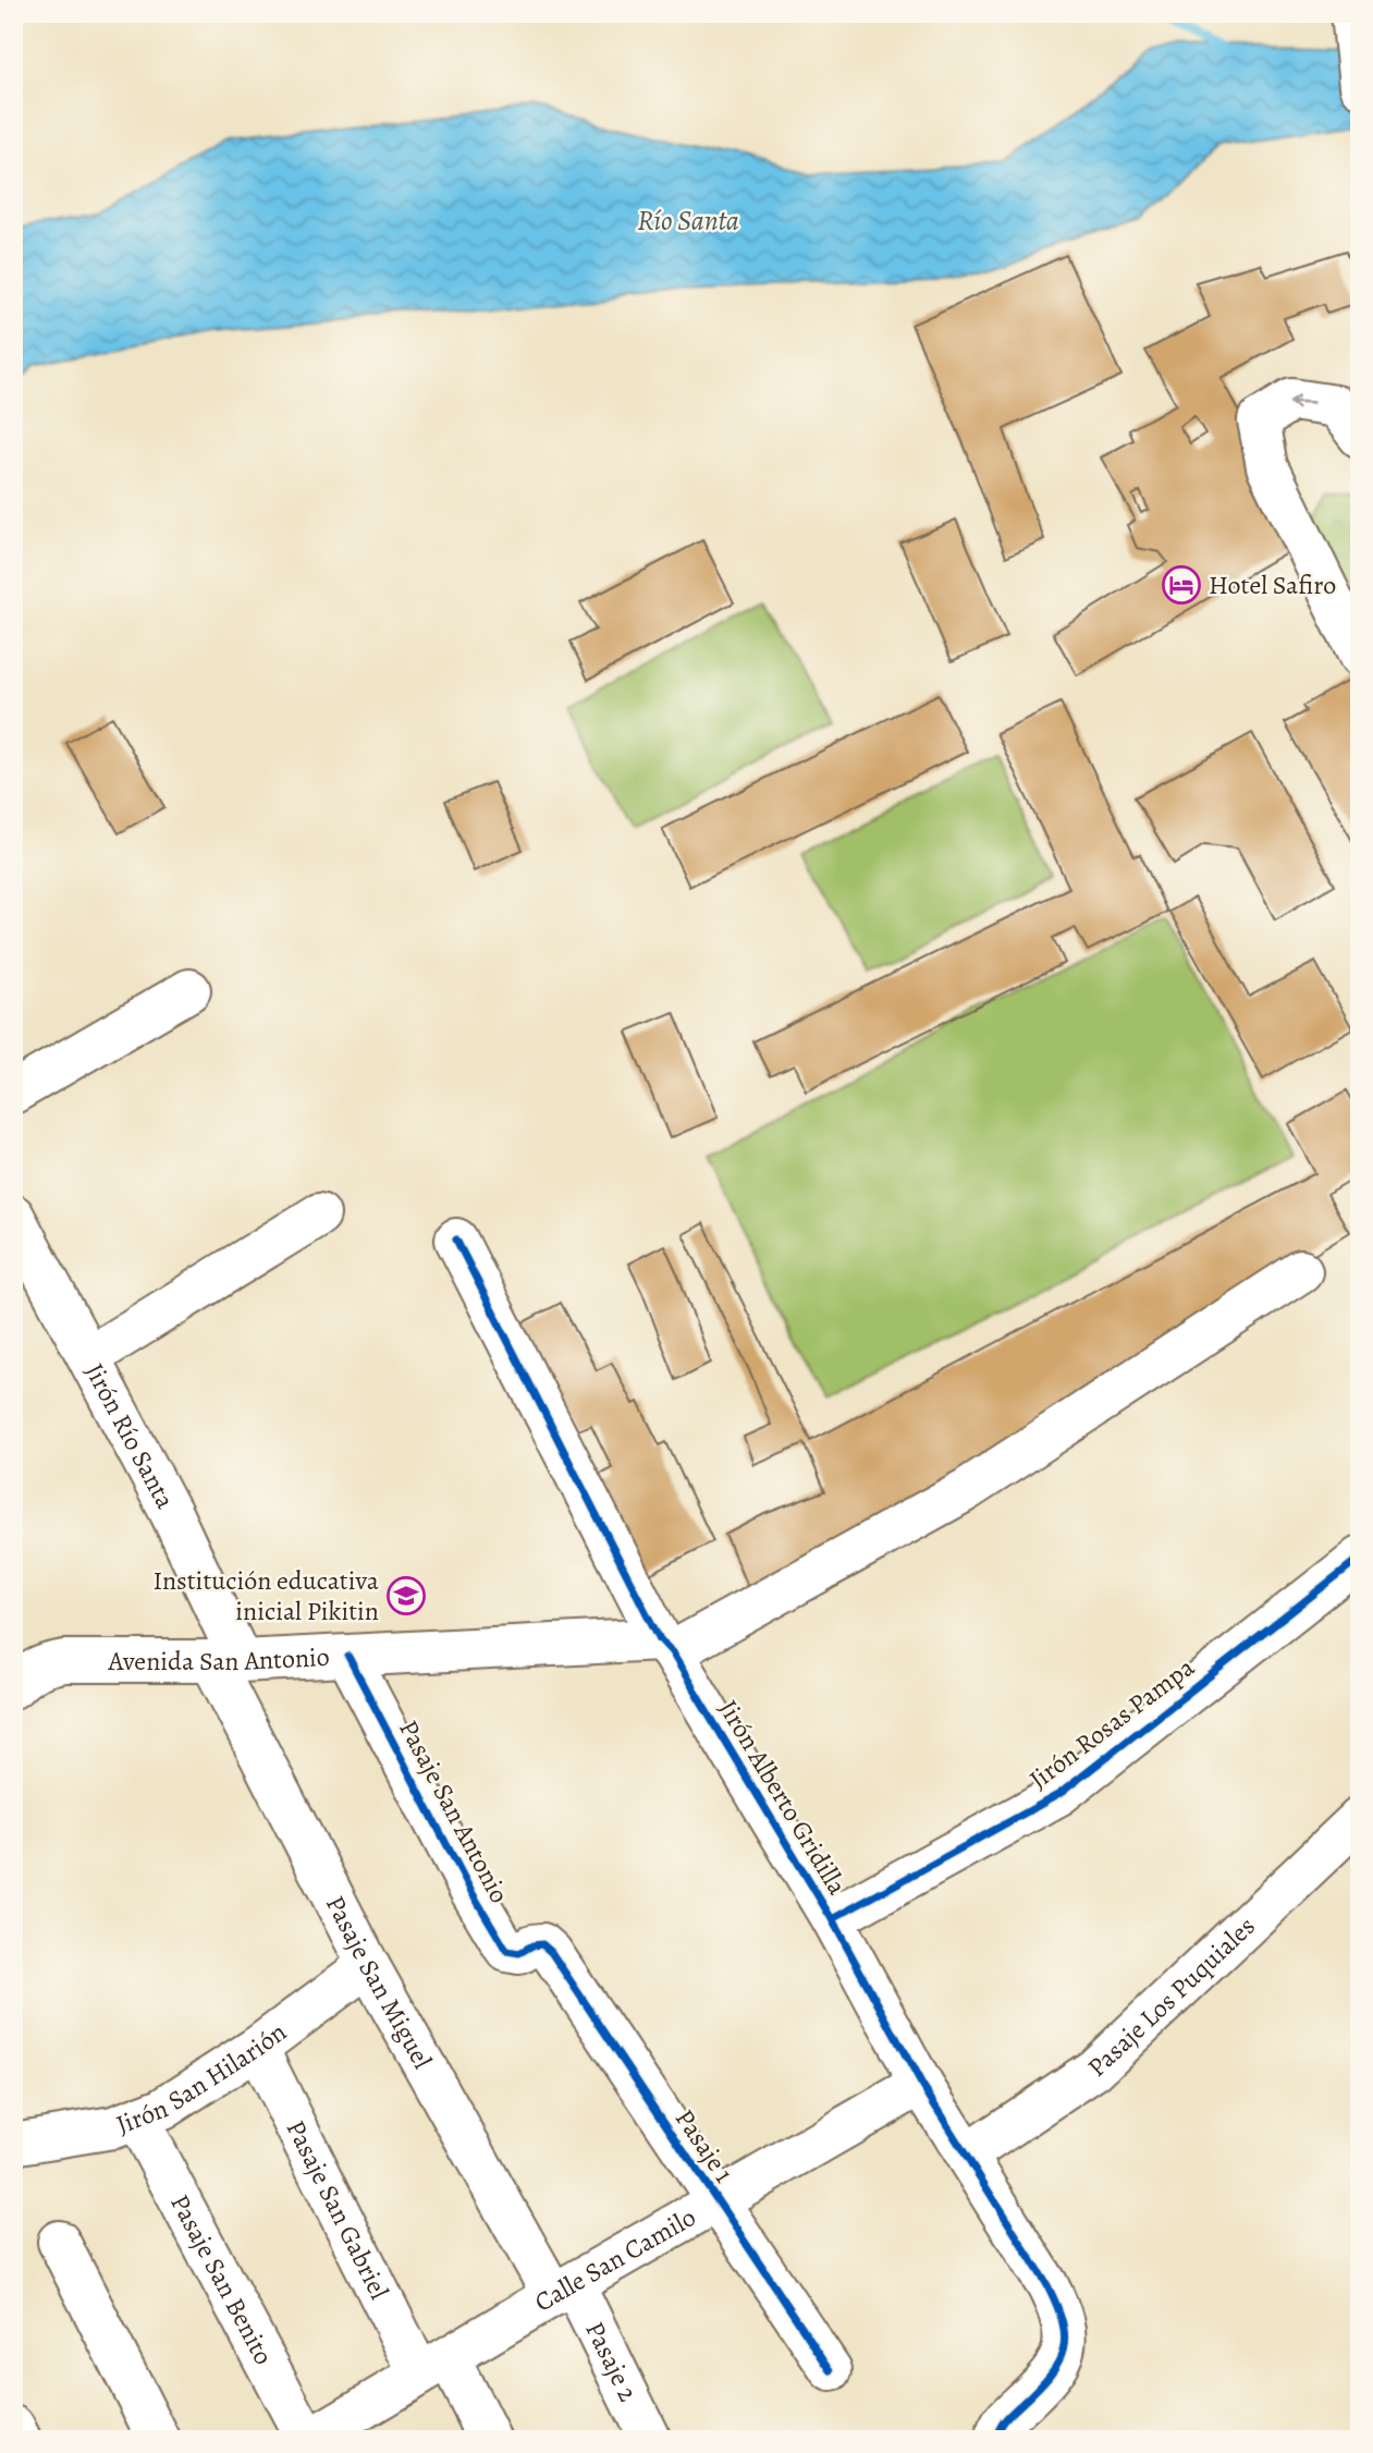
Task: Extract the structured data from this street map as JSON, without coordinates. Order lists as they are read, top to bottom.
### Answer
{
  "streets": {
    "street": [
      "Jirón Río Santa",
      "Avenida San Antonio",
      "Jirón Rosas Pampa",
      "Jirón Alberto Gridilla",
      "Pasaje San Antonio",
      "Pasaje San Miguel",
      "Pasaje Los Puquiales",
      "Jirón San Hilarión",
      "Pasaje 1",
      "Pasaje San Gabriel",
      "Calle San Camilo",
      "Pasaje San Benito",
      "Pasaje 2"
    ]
  },
  "crossings": [
    ["Jirón Río Santa", "Avenida San Antonio"],
    ["Jirón Río Santa", "Pasaje San Miguel"],
    ["Avenida San Antonio", "Jirón Alberto Gridilla"],
    ["Avenida San Antonio", "Pasaje San Antonio"],
    ["Avenida San Antonio", "Pasaje San Miguel"],
    ["Jirón Rosas Pampa", "Jirón Alberto Gridilla"],
    ["Jirón Alberto Gridilla", "Pasaje Los Puquiales"],
    ["Jirón Alberto Gridilla", "Calle San Camilo"],
    ["Pasaje San Antonio", "Pasaje 1"],
    ["Pasaje San Miguel", "Jirón San Hilarión"],
    ["Pasaje San Miguel", "Calle San Camilo"],
    ["Pasaje San Miguel", "Pasaje 2"],
    ["Jirón San Hilarión", "Pasaje San Gabriel"],
    ["Jirón San Hilarión", "Pasaje San Benito"],
    ["Pasaje 1", "Calle San Camilo"],
    ["Pasaje San Gabriel", "Calle San Camilo"],
    ["Calle San Camilo", "Pasaje San Benito"],
    ["Calle San Camilo", "Pasaje 2"]
  ],
  "water": ["Río Santa"],
  "places": {
    "hotel": ["Hotel Safiro"],
    "school or university": ["Institución educativa inicial Pikitin"]
  }
}
